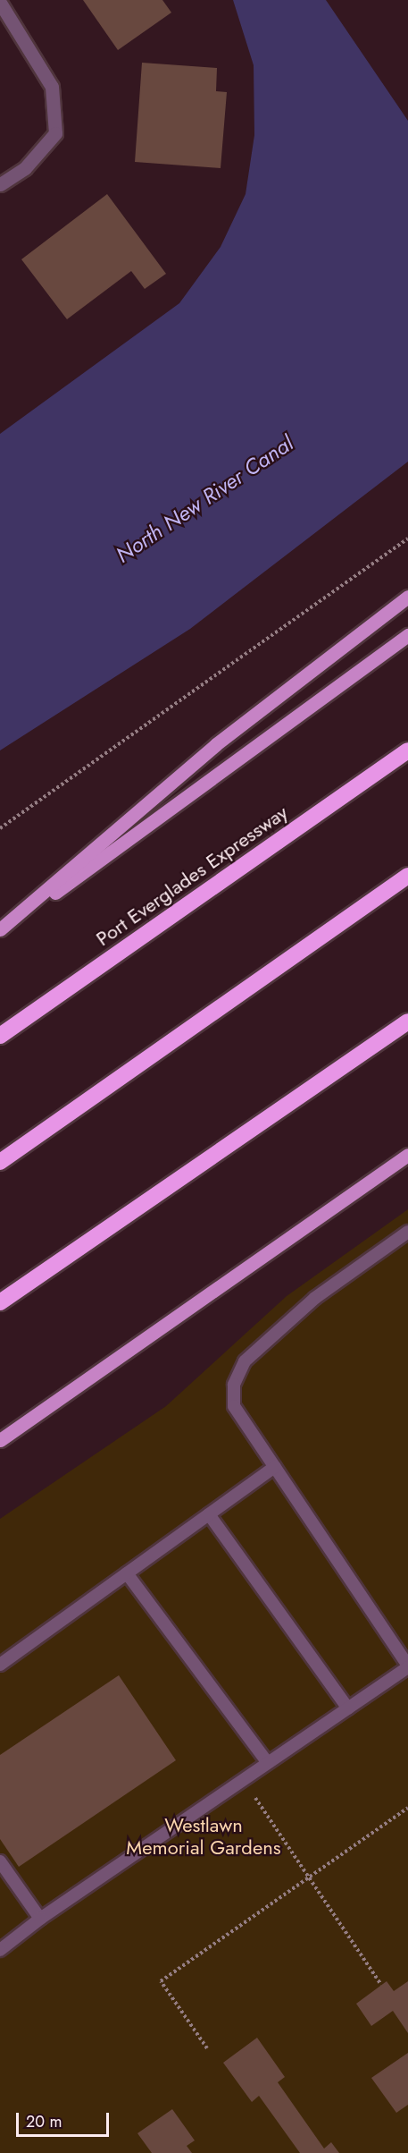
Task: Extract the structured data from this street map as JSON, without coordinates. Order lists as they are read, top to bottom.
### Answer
{
  "streets": {
    "highway": ["Port Everglades Expressway"]
  },
  "water": ["North New River Canal"],
  "parks": ["Westlawn Memorial Gardens"],
  "scale_bar": "20 m"
}
